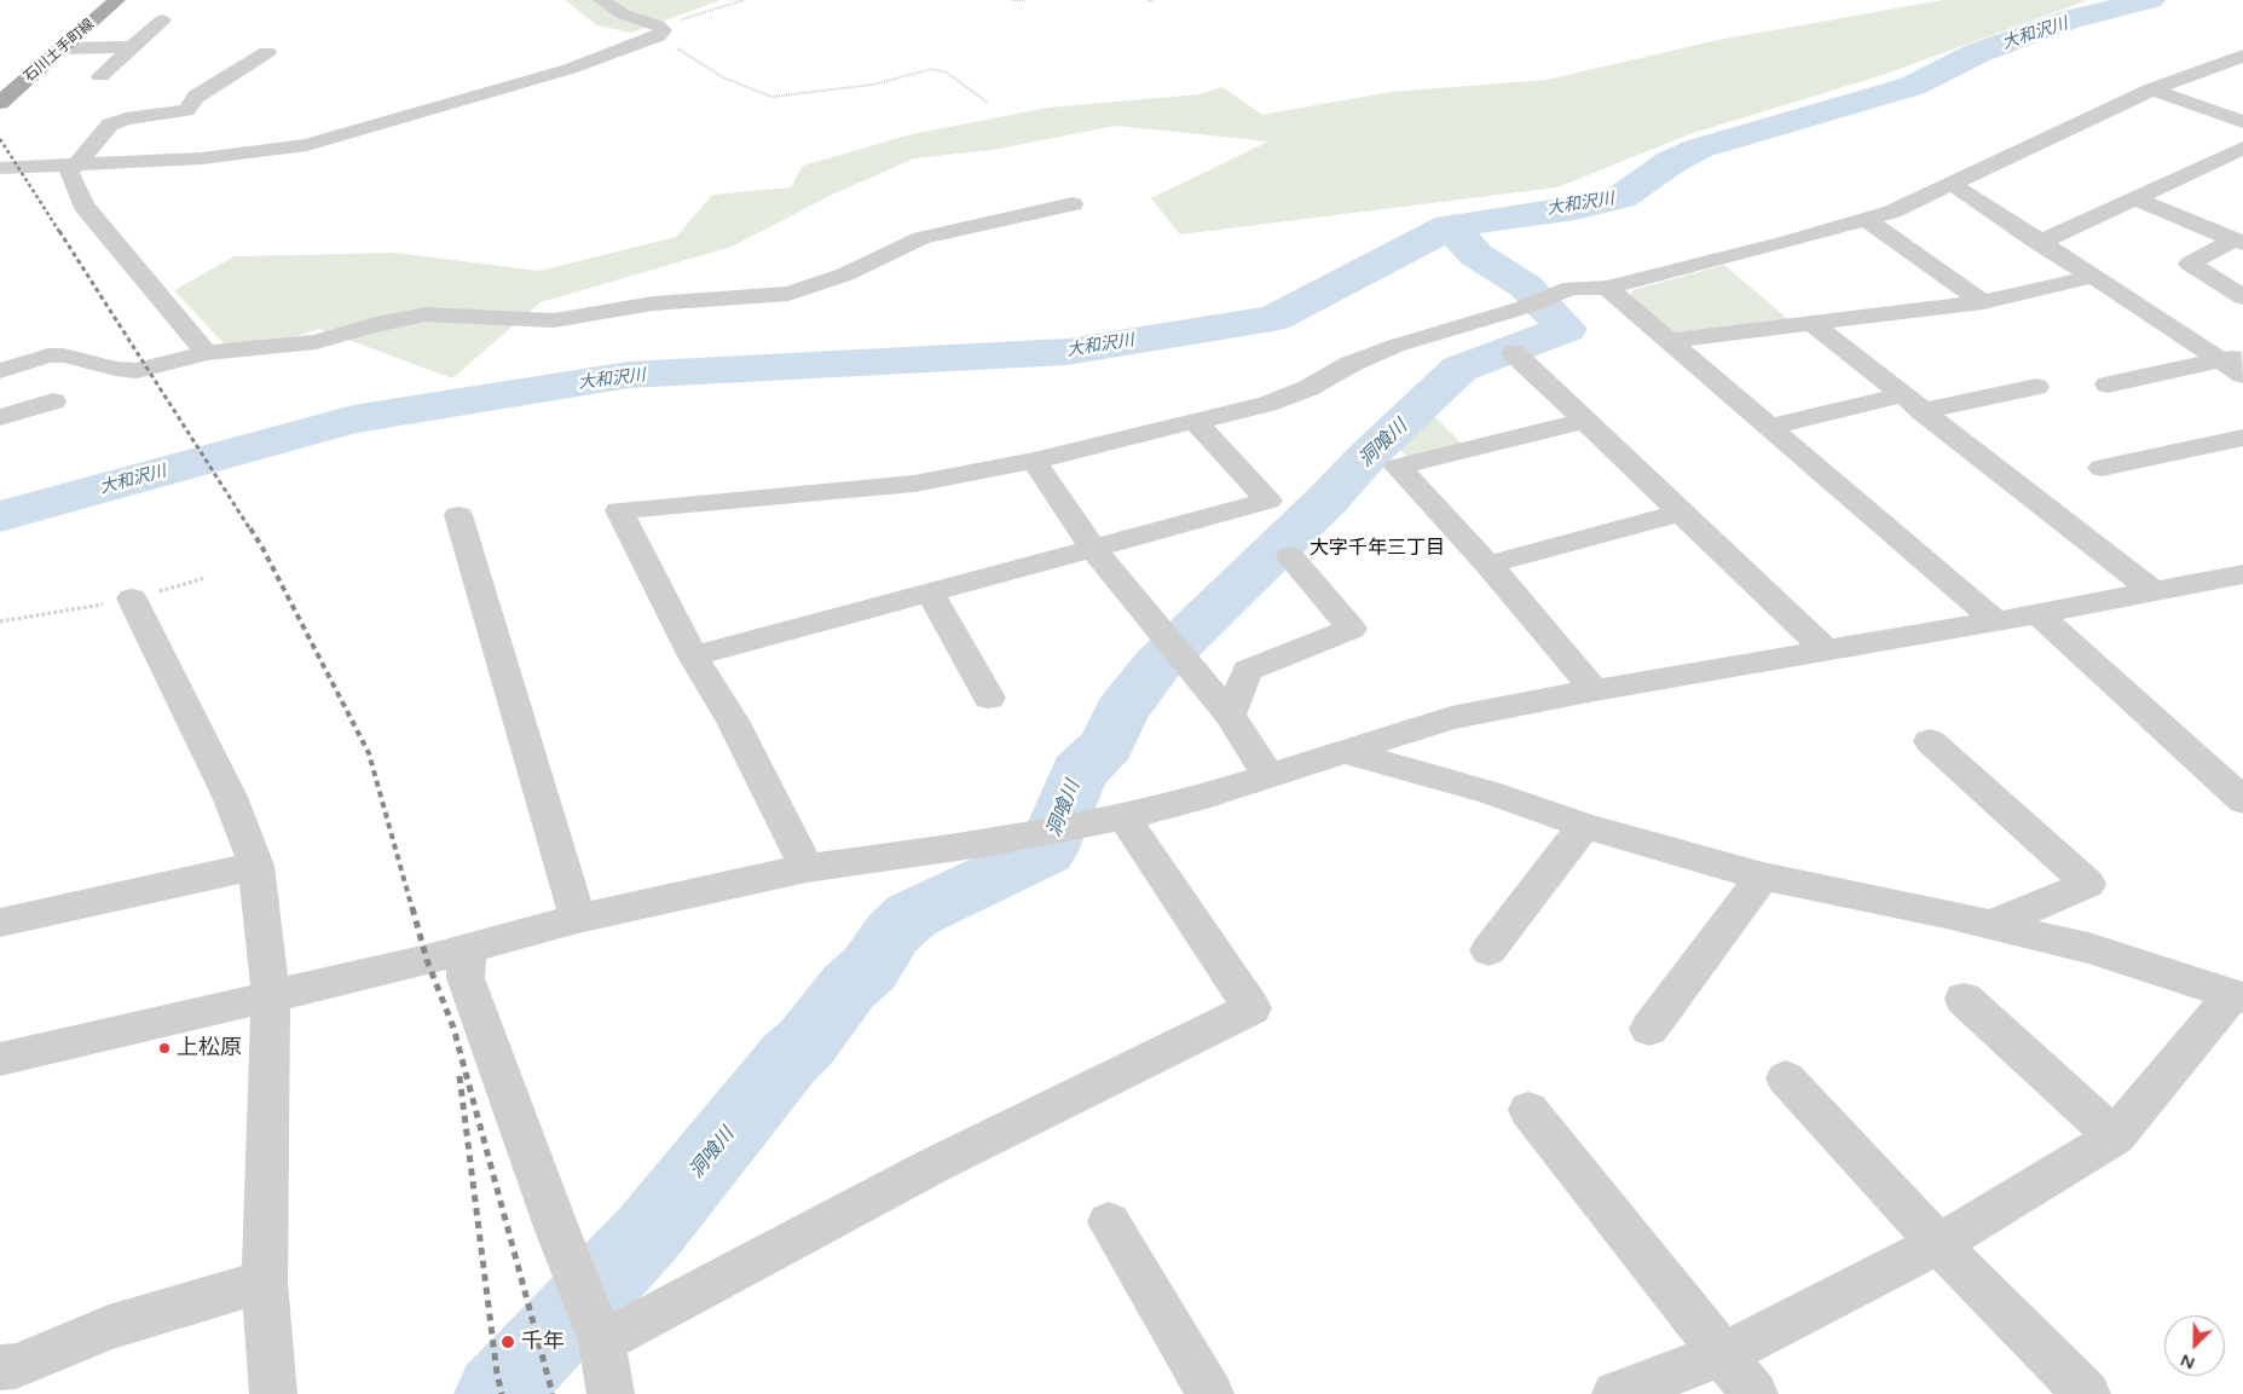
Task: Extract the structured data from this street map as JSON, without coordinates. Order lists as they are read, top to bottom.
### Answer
{
  "streets": {
    "main road": ["石川土手町線"]
  },
  "districts": ["大字千年三丁目"],
  "water": ["大和沢川", "洞喰川"],
  "places": ["上松原", "千年"],
  "north": "bottom left"
}
